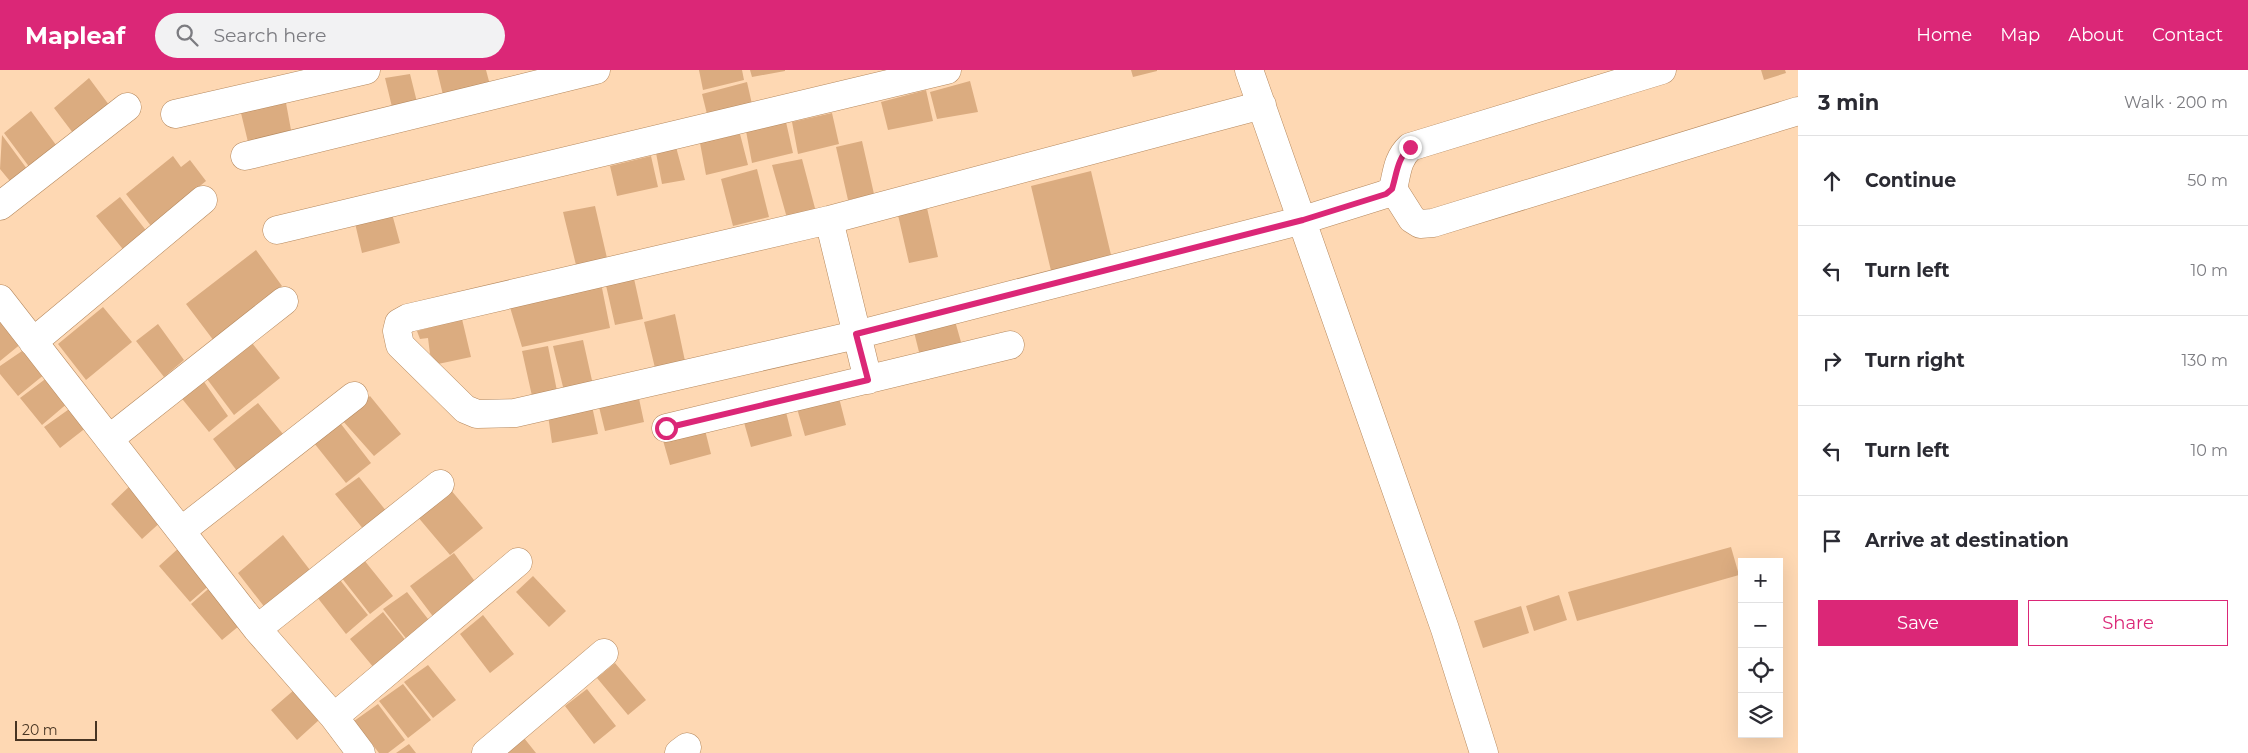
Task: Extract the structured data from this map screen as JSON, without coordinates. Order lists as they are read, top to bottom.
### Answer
{
  "scale_bar": "20 m",
  "page": {
    "header": "Mapleaf",
    "search": "Search here",
    "nav": [
      "Home",
      "Map",
      "About",
      "Contact"
    ],
    "heading": ["3 min", "Walk · 200 m"],
    "list": [
      ["Continue", "50 m"],
      ["Turn left", "10 m"],
      ["Turn right", "130 m"],
      ["Turn left", "10 m"],
      "Arrive at destination"
    ],
    "map_buttons": ["+", "−"],
    "buttons": ["Save", "Share"],
    "scale": "20 m"
  }
}
